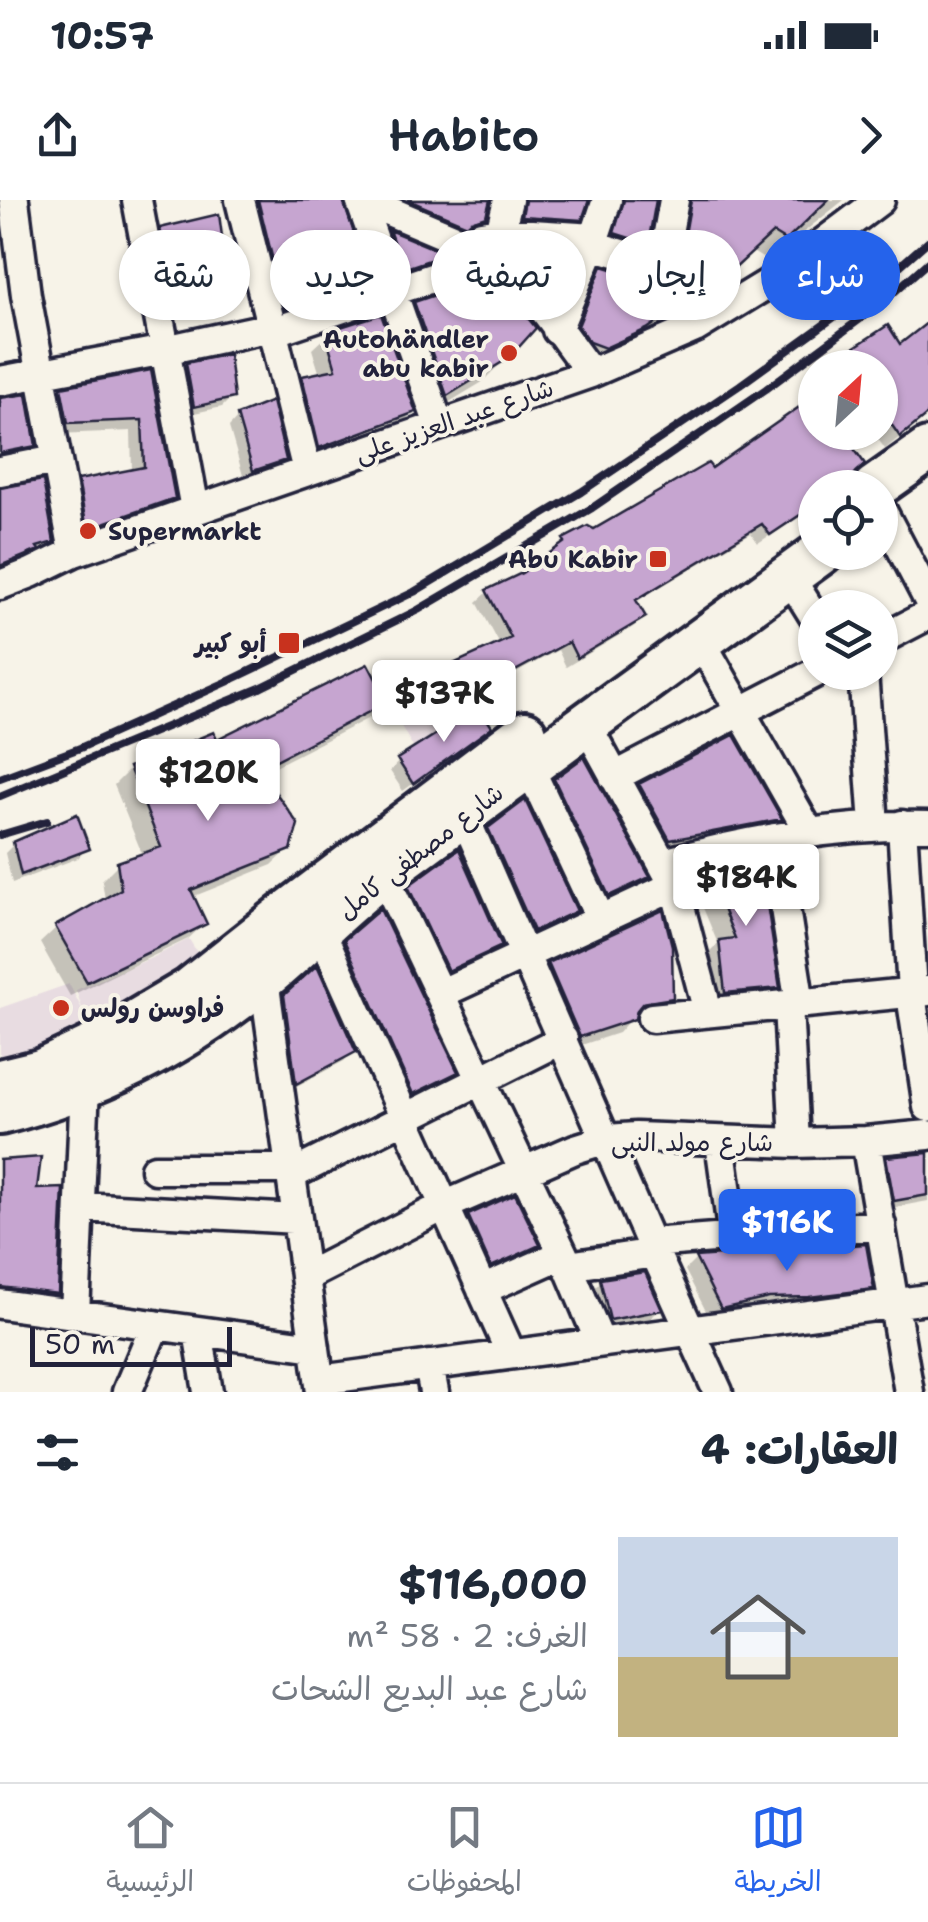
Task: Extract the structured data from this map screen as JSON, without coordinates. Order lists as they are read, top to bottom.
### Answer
{
  "streets": {
    "main road": ["شارع مصطفى كامل"],
    "street": ["شارع عبد العزيز على", "شارع مولد النبى"]
  },
  "places": {
    "other": ["Autohändler abu kabir", "Supermarkt", "فراوسن رولس"],
    "transit": ["Abu Kabir", "أبو كبير"]
  },
  "scale_bar": "50 m",
  "north": "top right",
  "page": {
    "status": "10:57",
    "header": "Habito",
    "chip": [
      "شراء",
      "إيجار",
      "تصفية",
      "جديد",
      "شقة"
    ],
    "price": [
      "$137K",
      "$120K",
      "$184K",
      "$116K"
    ],
    "scale": "50 m",
    "heading": "العقارات: 4",
    "list": [
      {
        "name": "$116,000",
        "note": "الغرف: 2 · 58 m² · شارع عبد البديع الشحات"
      }
    ],
    "tabs": ["الخريطة", "المحفوظات", "الرئيسية"]
  }
}
